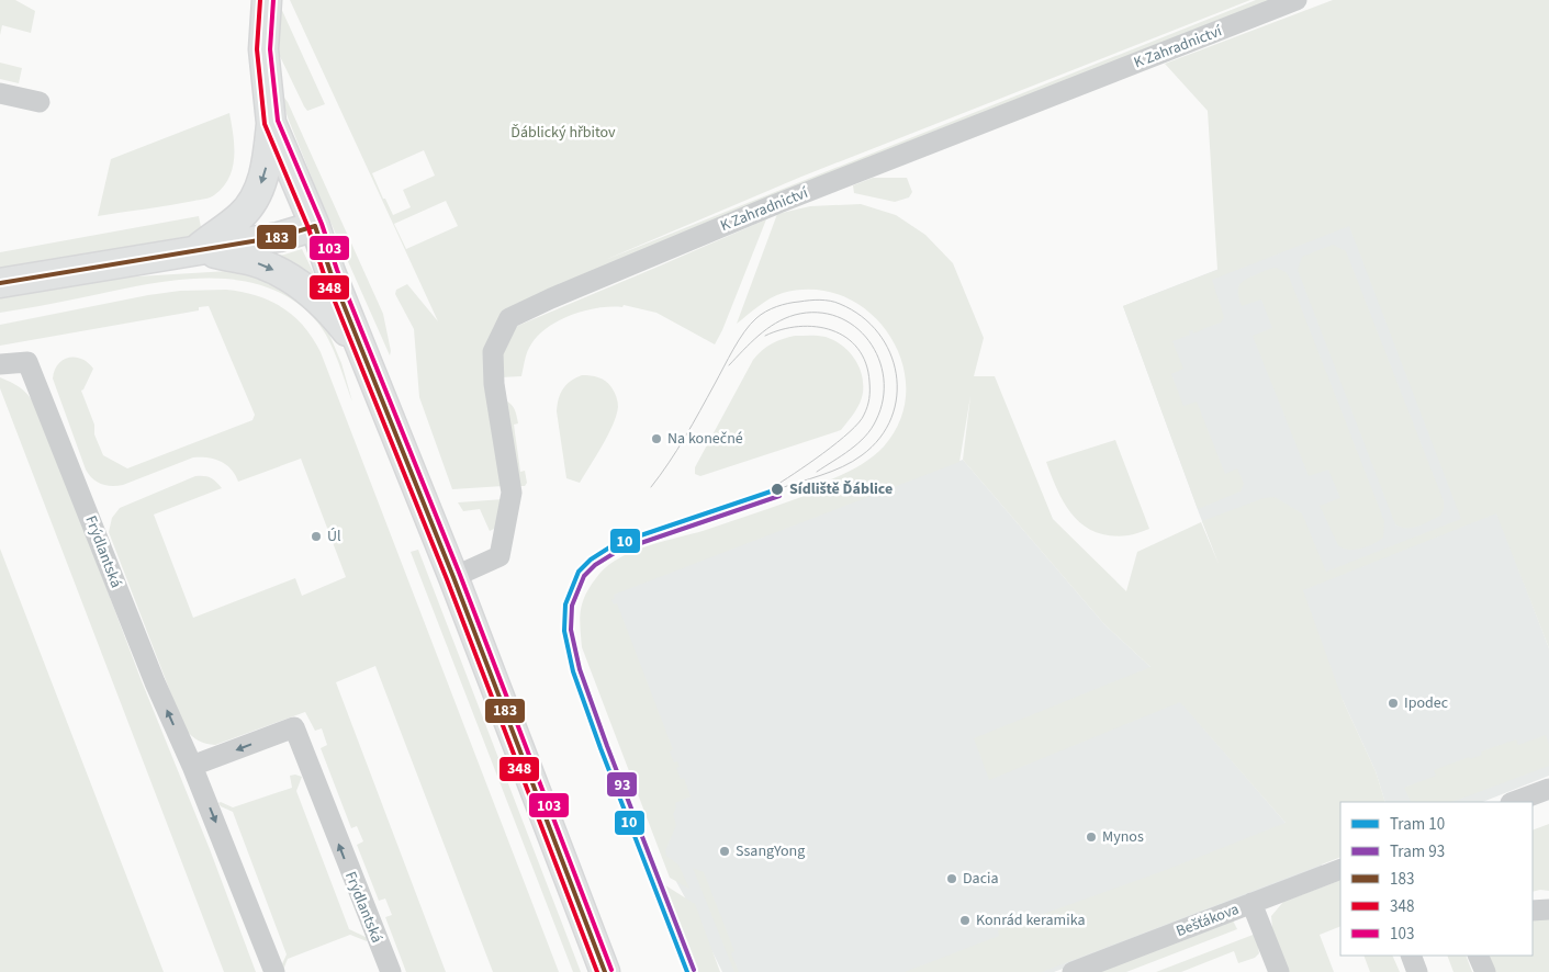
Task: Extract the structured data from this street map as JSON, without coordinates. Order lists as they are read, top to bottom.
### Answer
{
  "streets": {
    "street": ["K Zahradnictví", "Frýdlantská", "Bešťákova"]
  },
  "parks": ["Ďáblický hřbitov"],
  "places": [
    "Na konečné",
    "Sídliště Ďáblice",
    "Úl",
    "Ipodec",
    "Mynos",
    "SsangYong",
    "Dacia",
    "Konrád keramika"
  ],
  "lines": [
    "transit line 348",
    "transit line 103",
    "transit line 183",
    "tram line 10",
    "tram line 93"
  ],
  "legend": [
    "Tram 10",
    "Tram 93",
    "183",
    "348",
    "103"
  ]
}
